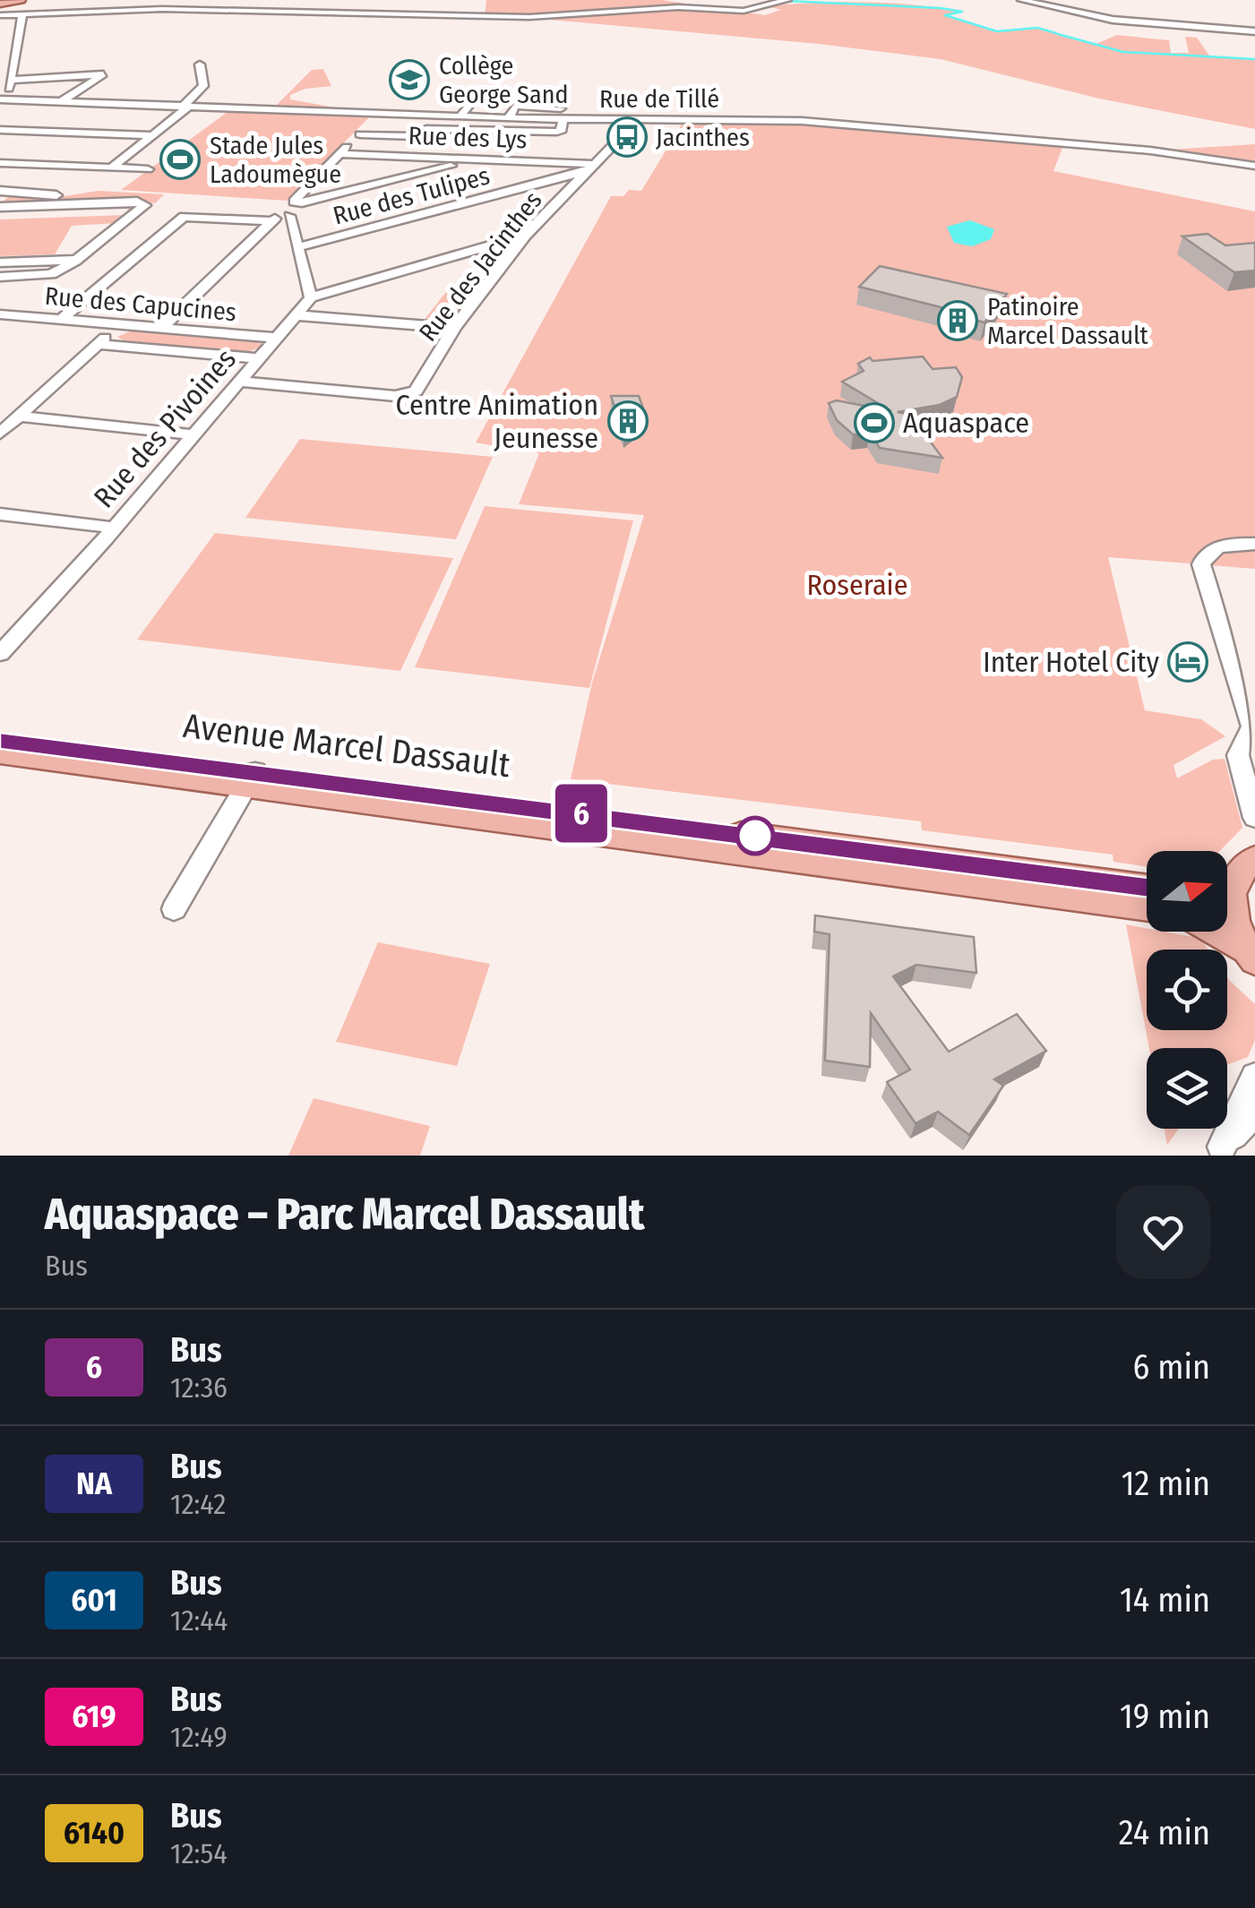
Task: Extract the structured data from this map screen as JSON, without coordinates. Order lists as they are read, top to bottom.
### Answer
{
  "streets": {
    "main road": ["Avenue Marcel Dassault"],
    "street": [
      "Rue de Tillé",
      "Rue des Lys",
      "Rue des Tulipes",
      "Rue des Jacinthes",
      "Rue des Capucines",
      "Rue des Pivoines"
    ]
  },
  "crossings": [
    ["Rue de Tillé", "Rue des Jacinthes"],
    ["Rue des Lys", "Rue des Tulipes"],
    ["Rue des Lys", "Rue des Jacinthes"],
    ["Rue des Tulipes", "Rue des Jacinthes"],
    ["Rue des Jacinthes", "Rue des Pivoines"],
    ["Rue des Capucines", "Rue des Pivoines"]
  ],
  "parks": ["Roseraie"],
  "places": {
    "school or university": ["Collège George Sand"],
    "bus stop": ["Jacinthes"],
    "sports": ["Stade Jules Ladoumègue", "Aquaspace"],
    "building": ["Patinoire Marcel Dassault", "Centre Animation Jeunesse"],
    "hotel": ["Inter Hotel City"]
  },
  "lines": ["bus line 6"],
  "north": "right",
  "page": {
    "on_map": "6",
    "heading": ["Aquaspace – Parc Marcel Dassault", "Bus"],
    "list": [
      {
        "mark": "6",
        "name": "Bus",
        "note": "12:36",
        "value": "6 min"
      },
      {
        "mark": "NA",
        "name": "Bus",
        "note": "12:42",
        "value": "12 min"
      },
      {
        "mark": "601",
        "name": "Bus",
        "note": "12:44",
        "value": "14 min"
      },
      {
        "mark": "619",
        "name": "Bus",
        "note": "12:49",
        "value": "19 min"
      },
      {
        "mark": "6140",
        "name": "Bus",
        "note": "12:54",
        "value": "24 min"
      }
    ]
  }
}
